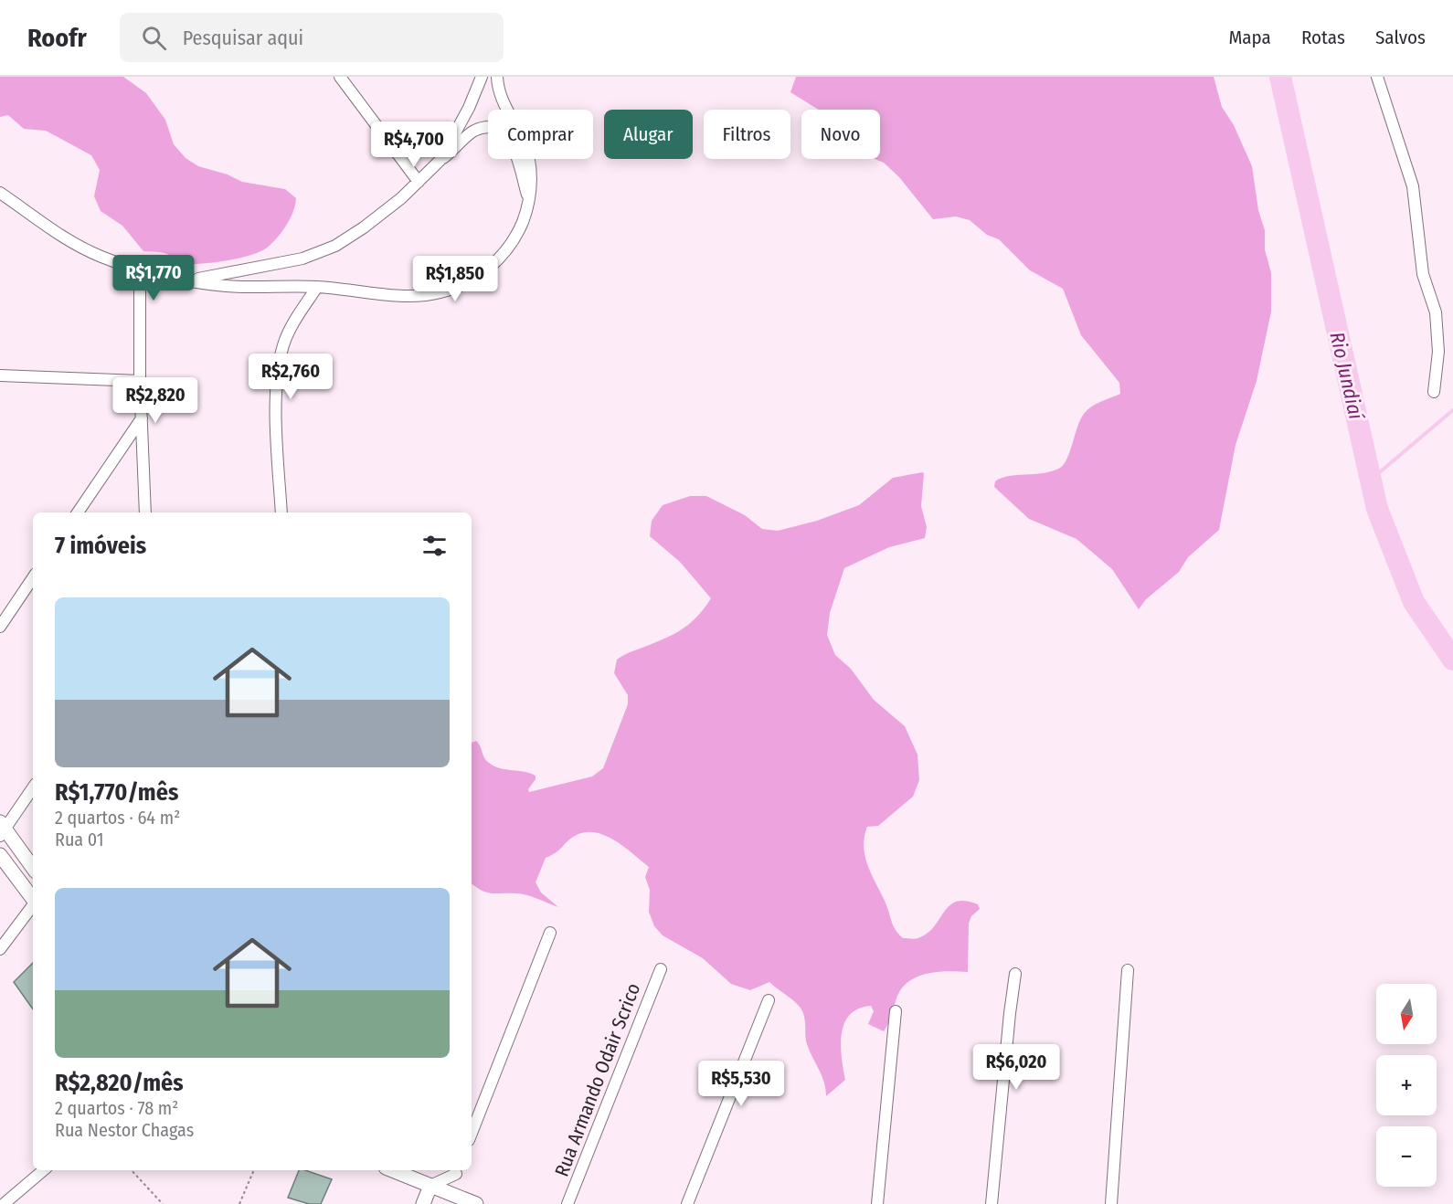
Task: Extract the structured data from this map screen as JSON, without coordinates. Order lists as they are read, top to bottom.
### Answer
{
  "streets": {
    "street": ["Rua Armando Odair Scrico"]
  },
  "water": ["Rio Jundiaí"],
  "north": "bottom",
  "page": {
    "header": "Roofr",
    "search": "Pesquisar aqui",
    "nav": ["Mapa", "Rotas", "Salvos"],
    "chip": [
      "Comprar",
      "Alugar",
      "Filtros",
      "Novo"
    ],
    "price": [
      "R$4,700",
      "R$1,770",
      "R$1,850",
      "R$2,760",
      "R$2,820",
      "R$6,020",
      "R$5,530"
    ],
    "heading": "7 imóveis",
    "list": [
      {
        "name": "R$1,770/mês",
        "note": "2 quartos · 64 m² · Rua 01"
      },
      {
        "name": "R$2,820/mês",
        "note": "2 quartos · 78 m² · Rua Nestor Chagas"
      }
    ],
    "map_buttons": ["+", "−"]
  }
}
